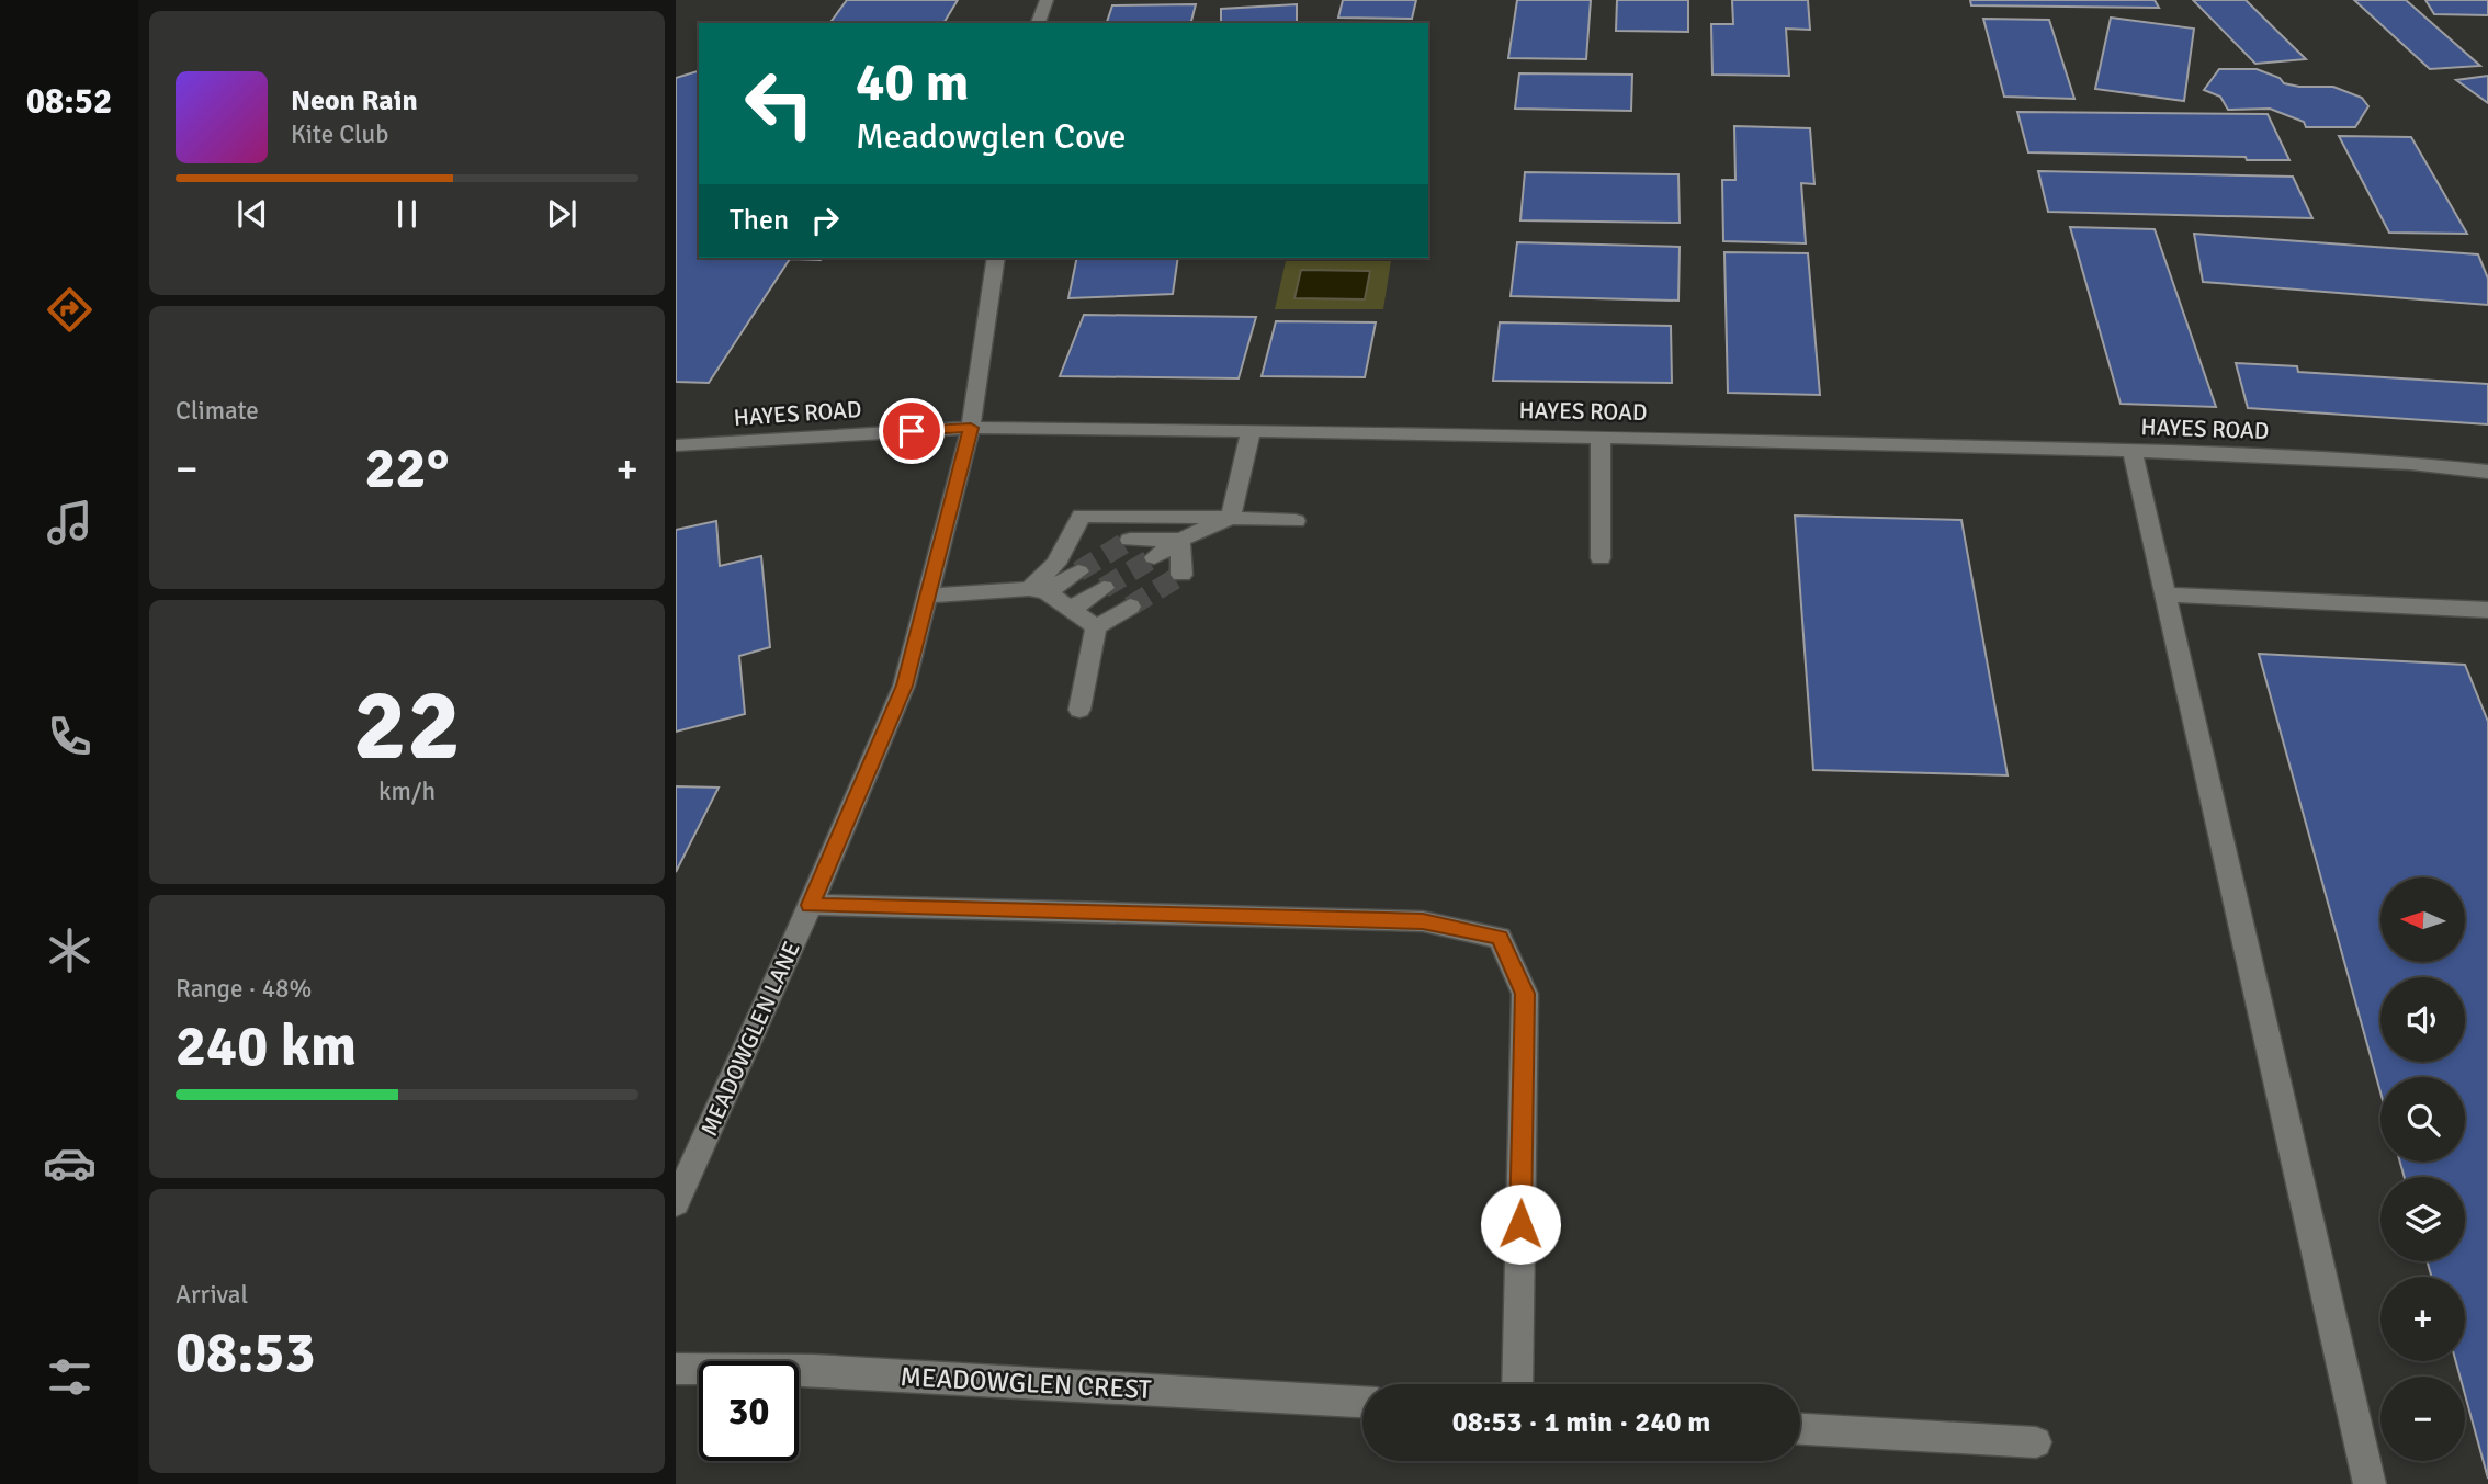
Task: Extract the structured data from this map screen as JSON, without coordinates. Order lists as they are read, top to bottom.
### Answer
{
  "streets": {
    "street": ["HAYES ROAD", "MEADOWGLEN LANE", "MEADOWGLEN CREST"]
  },
  "crossings": [
    ["HAYES ROAD", "MEADOWGLEN LANE"]
  ],
  "north": "left",
  "page": {
    "tabs": "08:52",
    "turn": ["40 m", "Meadowglen Cove"],
    "song": ["Neon Rain", "Kite Club"],
    "then": "Then",
    "tile": [
      "Climate",
      ["22", "km/h"],
      ["Range · 48%", "240 km"],
      ["Arrival", "08:53"]
    ],
    "heat": ["−", "22°", "+"],
    "map_buttons": ["+", "−"],
    "limit": "30",
    "trip": "08:53 · 1 min · 240 m"
  }
}
